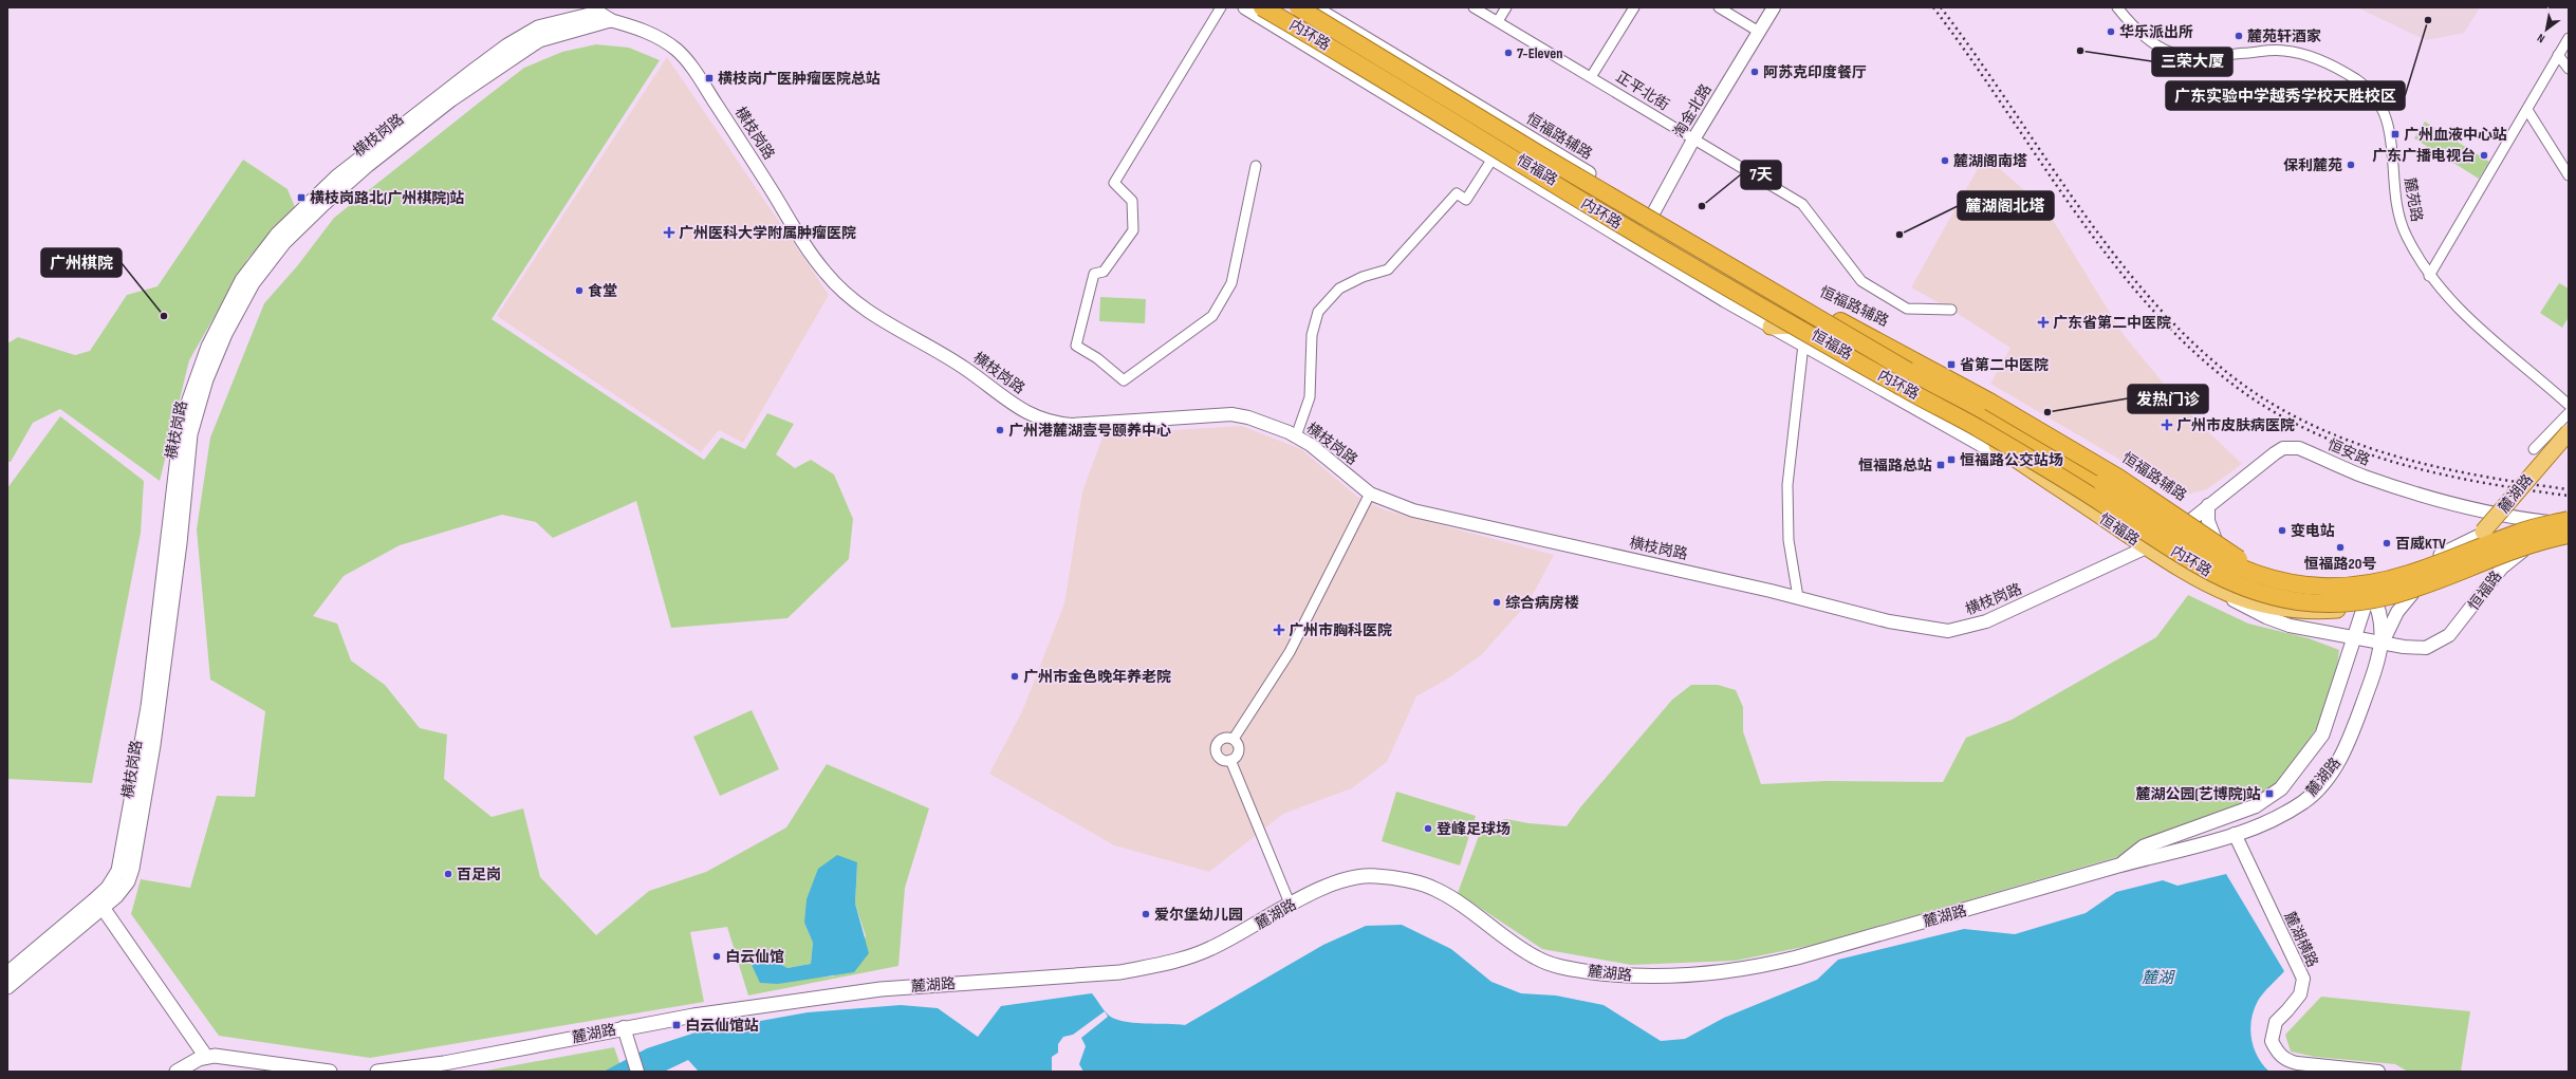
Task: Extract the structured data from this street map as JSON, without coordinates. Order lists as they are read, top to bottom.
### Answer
{
  "streets": {
    "highway": ["内环路"],
    "main road": [
      "横枝岗路",
      "恒福路辅路",
      "恒福路",
      "麓湖路"
    ],
    "street": [
      "正平北街",
      "淘金北路",
      "麓苑路",
      "恒安路",
      "麓湖横路"
    ]
  },
  "crossings": [
    ["正平北街", "淘金北路"],
    ["淘金北路", "恒福路辅路"],
    ["淘金北路", "恒福路"],
    ["横枝岗路", "恒福路"],
    ["横枝岗路", "恒安路"],
    ["恒福路辅路", "恒福路"],
    ["恒福路辅路", "恒安路"],
    ["恒福路辅路", "麓湖路"],
    ["恒福路", "恒安路"],
    ["恒福路", "麓湖路"],
    ["麓湖路", "麓湖横路"]
  ],
  "water": ["麓湖"],
  "places": {
    "other": [
      "广东实验中学越秀学校天胜校区",
      "华乐派出所",
      "麓苑轩酒家",
      "三荣大厦",
      "7-Eleven",
      "阿苏克印度餐厅",
      "广东广播电视台",
      "麓湖阁南塔",
      "保利麓苑",
      "7天",
      "麓湖阁北塔",
      "食堂",
      "广州棋院",
      "发热门诊",
      "广州港麓湖壹号颐养中心",
      "变电站",
      "百威KTV",
      "恒福路20号",
      "综合病房楼",
      "广州市金色晚年养老院",
      "登峰足球场",
      "百足岗",
      "爱尔堡幼儿园",
      "白云仙馆"
    ],
    "transit": [
      "横枝岗广医肿瘤医院总站",
      "广州血液中心站",
      "横枝岗路北(广州棋院)站",
      "省第二中医院",
      "恒福路公交站场",
      "恒福路总站",
      "麓湖公园(艺博院)站",
      "白云仙馆站"
    ],
    "health": [
      "广州医科大学附属肿瘤医院",
      "广东省第二中医院",
      "广州市皮肤病医院",
      "广州市胸科医院"
    ]
  },
  "north": "bottom left"
}
